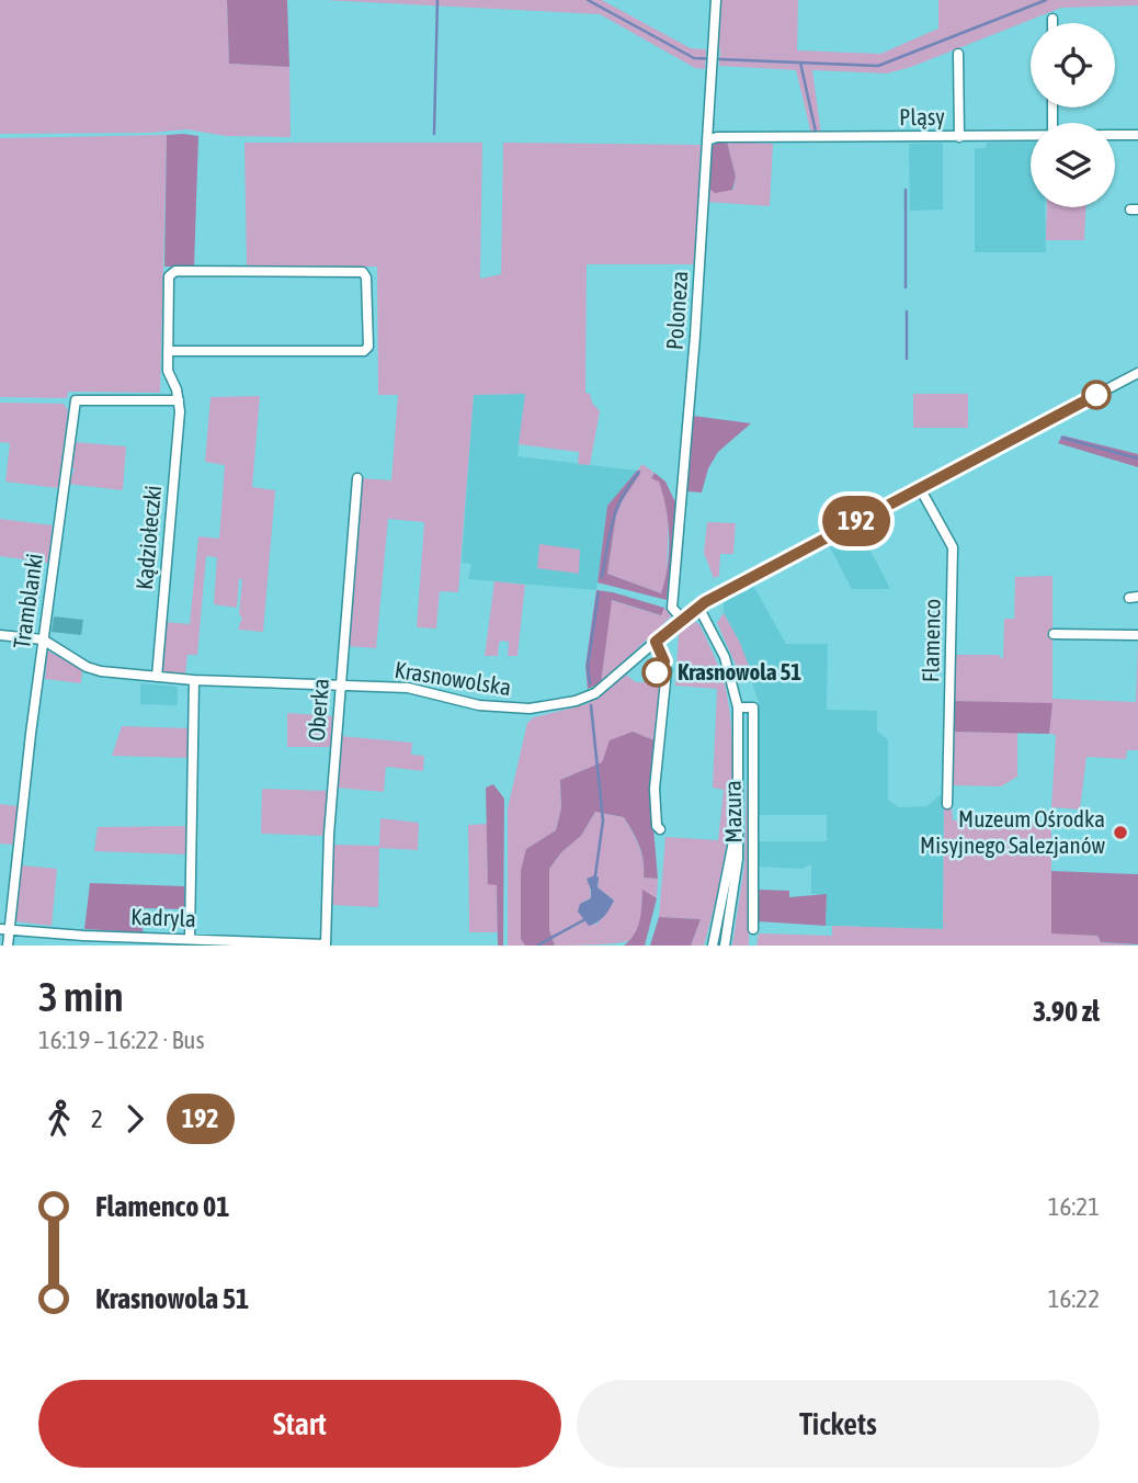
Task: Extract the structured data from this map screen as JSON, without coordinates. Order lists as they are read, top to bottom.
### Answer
{
  "streets": {
    "street": [
      "Pląsy",
      "Poloneza",
      "Kądziołeczki",
      "Tramblanki",
      "Flamenco",
      "Krasnowolska",
      "Oberka",
      "Mazura",
      "Kadryla"
    ]
  },
  "crossings": [
    ["Pląsy", "Poloneza"],
    ["Poloneza", "Krasnowolska"],
    ["Kądziołeczki", "Tramblanki"],
    ["Kądziołeczki", "Krasnowolska"],
    ["Tramblanki", "Krasnowolska"],
    ["Tramblanki", "Kadryla"],
    ["Flamenco", "Krasnowolska"],
    ["Krasnowolska", "Oberka"],
    ["Oberka", "Kadryla"]
  ],
  "places": ["Krasnowola 51", "Muzeum Ośrodka Misyjnego Salezjanów"],
  "lines": ["bus line 192"],
  "page": {
    "on_map": "192",
    "heading": ["3 min", "16:19 – 16:22 · Bus", "3.90 zł"],
    "legs": ["2", "192"],
    "list": [
      {
        "name": "Flamenco 01",
        "value": "16:21"
      },
      {
        "name": "Krasnowola 51",
        "value": "16:22"
      }
    ],
    "buttons": ["Start", "Tickets"]
  }
}
